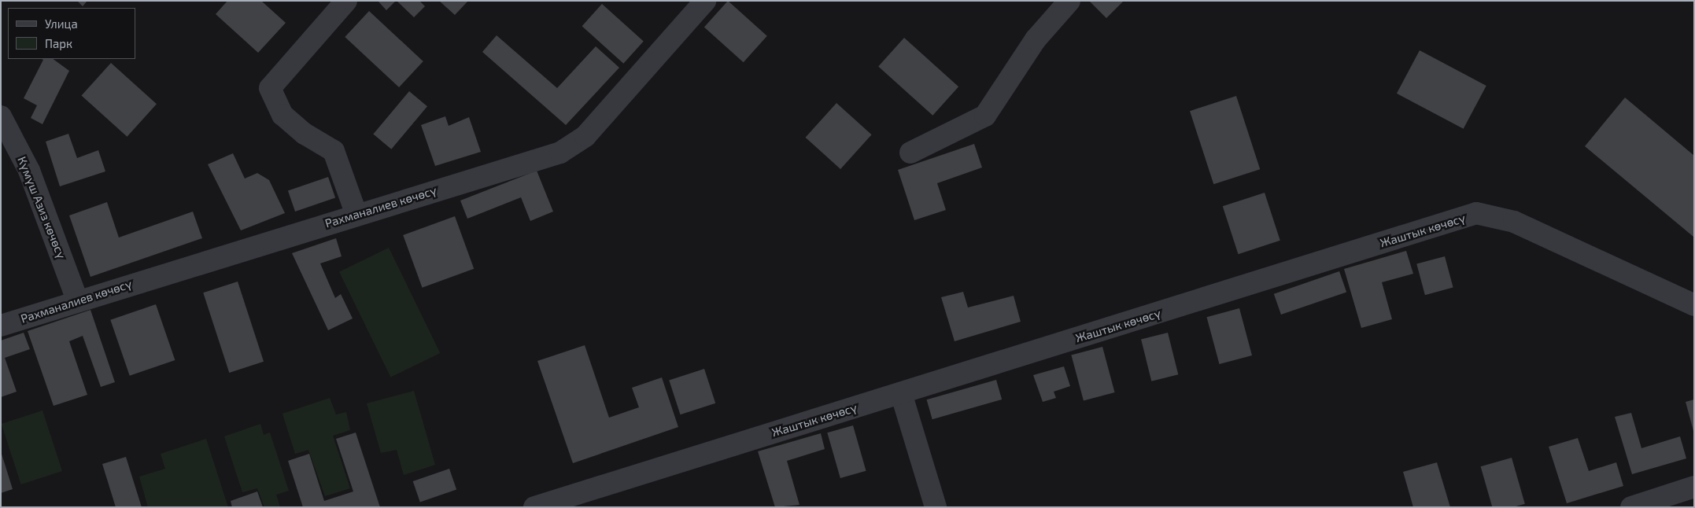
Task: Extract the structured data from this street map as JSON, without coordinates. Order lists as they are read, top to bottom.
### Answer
{
  "streets": {
    "street": ["Рахманалиев көчөсү", "Күмүш Азиз көчөсү", "Жаштык көчөсү"]
  },
  "crossings": [
    ["Рахманалиев көчөсү", "Күмүш Азиз көчөсү"]
  ],
  "legend": ["Улица", "Парк"]
}
